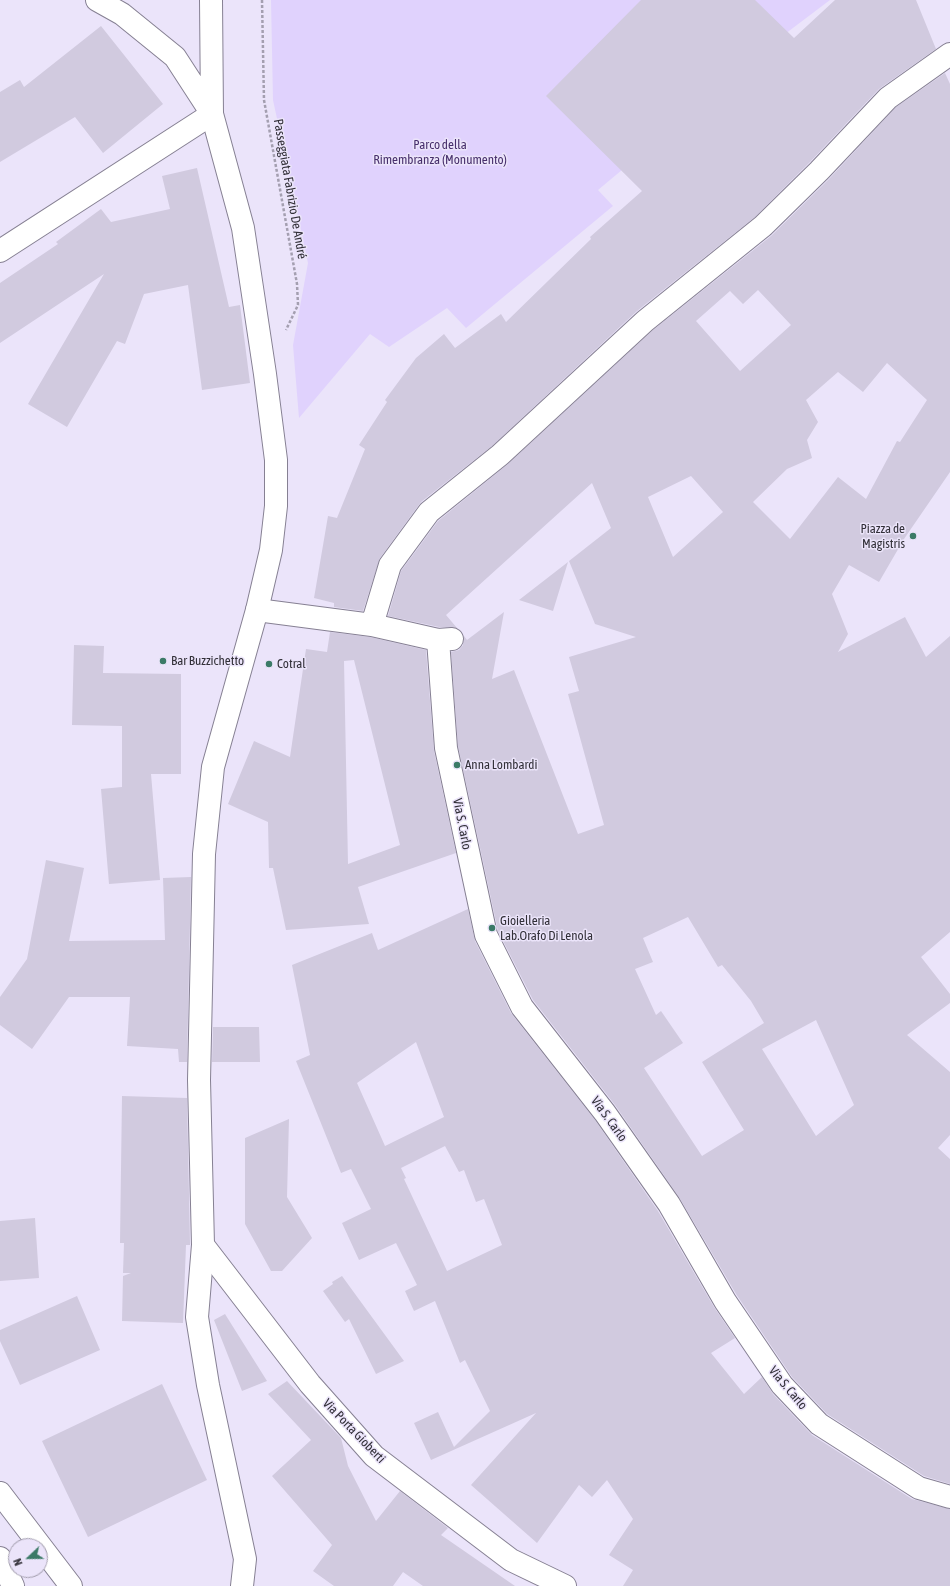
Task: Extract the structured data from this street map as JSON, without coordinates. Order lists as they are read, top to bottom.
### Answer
{
  "streets": {
    "street": ["Via S. Carlo", "Via Porta Gioberti"],
    "path": ["Passeggiata Fabrizio De André"]
  },
  "parks": ["Parco della Rimembranza (Monumento)"],
  "places": [
    "Piazza de Magistris",
    "Bar Buzzichetto",
    "Cotral",
    "Anna Lombardi",
    "Gioielleria Lab.Orafo Di Lenola"
  ],
  "north": "left"
}
